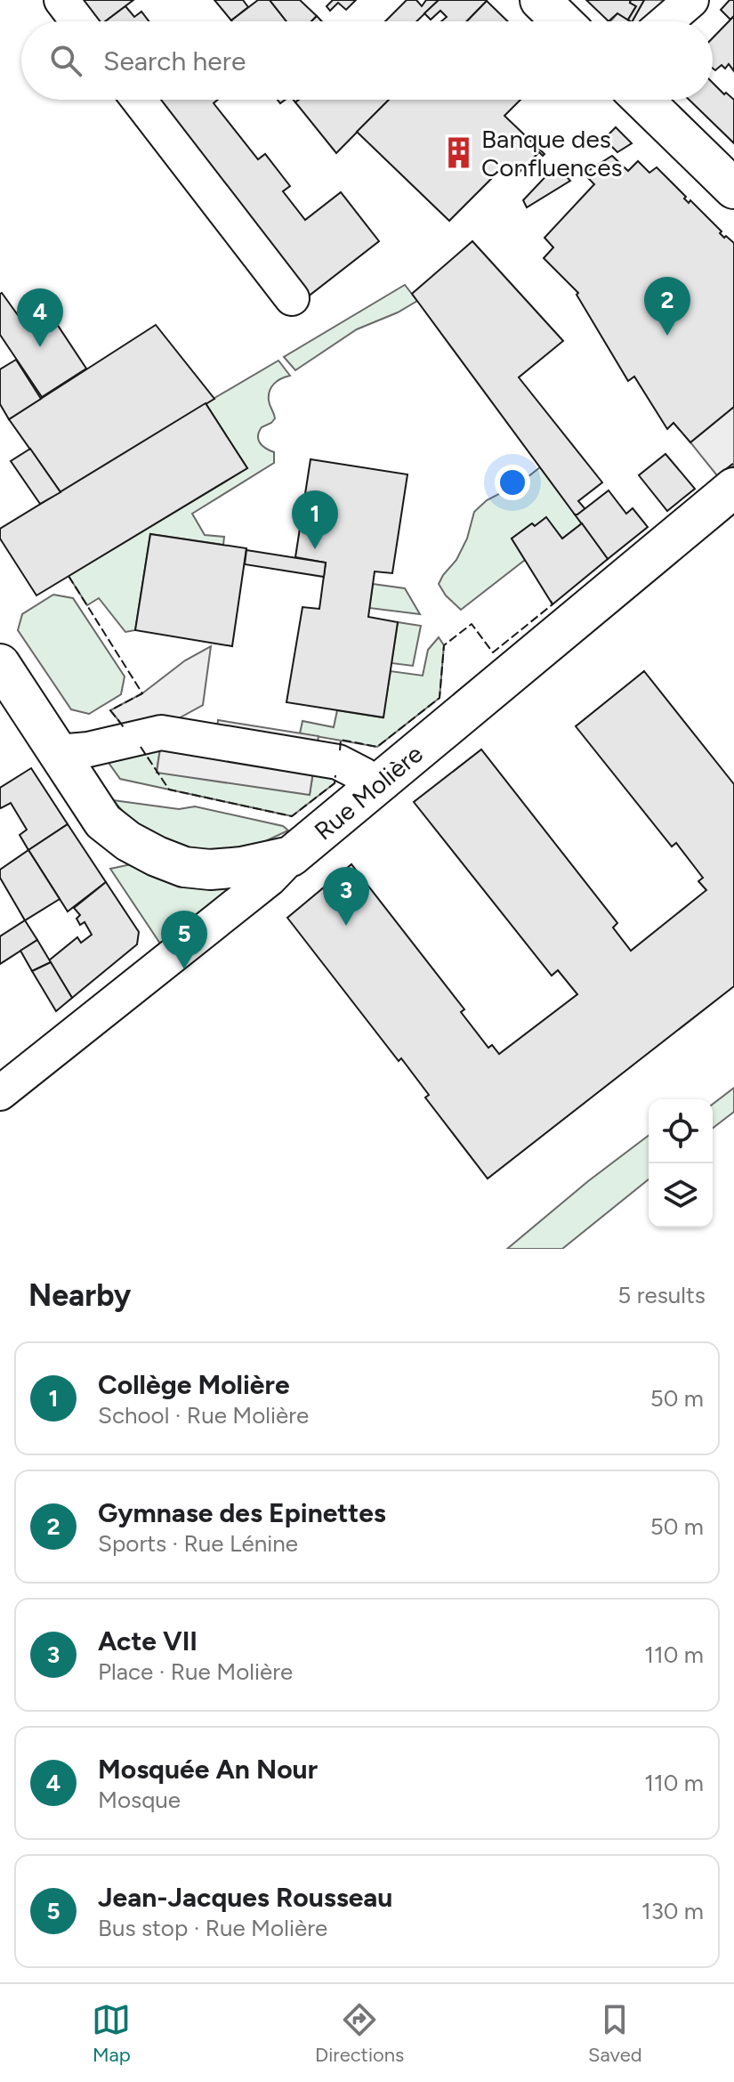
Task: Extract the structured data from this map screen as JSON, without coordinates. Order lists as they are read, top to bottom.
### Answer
{
  "streets": {
    "main road": ["Rue Molière"]
  },
  "places": {
    "building": ["Banque des Confluences"]
  },
  "page": {
    "search": "Search here",
    "pins": [
      "2",
      "4",
      "1",
      "3",
      "5"
    ],
    "heading": ["Nearby", "5 results"],
    "list": [
      {
        "mark": "1",
        "name": "Collège Molière",
        "note": "School · Rue Molière",
        "value": "50 m"
      },
      {
        "mark": "2",
        "name": "Gymnase des Epinettes",
        "note": "Sports · Rue Lénine",
        "value": "50 m"
      },
      {
        "mark": "3",
        "name": "Acte VII",
        "note": "Place · Rue Molière",
        "value": "110 m"
      },
      {
        "mark": "4",
        "name": "Mosquée An Nour",
        "note": "Mosque",
        "value": "110 m"
      },
      {
        "mark": "5",
        "name": "Jean-Jacques Rousseau",
        "note": "Bus stop · Rue Molière",
        "value": "130 m"
      }
    ],
    "nav": ["Map", "Directions", "Saved"]
  }
}
